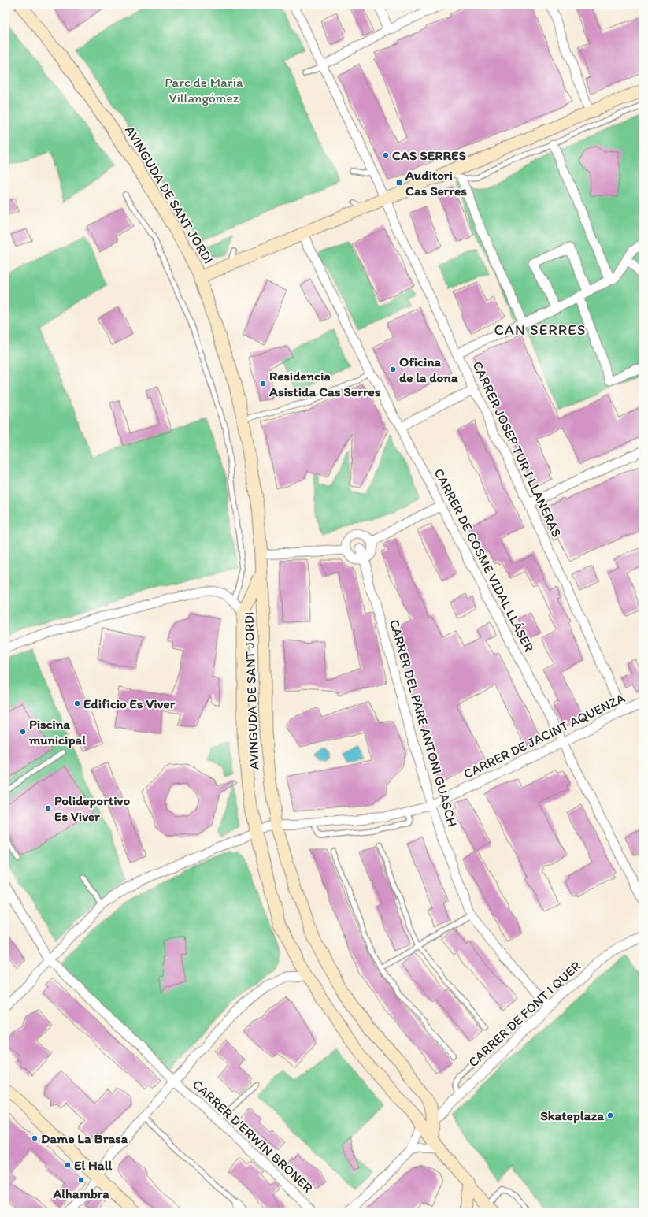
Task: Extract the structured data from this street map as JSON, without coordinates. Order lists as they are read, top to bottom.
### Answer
{
  "streets": {
    "street": [
      "AVINGUDA DE SANT JORDI",
      "CARRER JOSEP TUR I LLANERAS",
      "CARRER DE COSME VIDAL LLÁSER",
      "CARRER DEL PARE ANTONI GUASCH",
      "CARRER DE JACINT AQUENZA",
      "CARRER DE FONT I QUER",
      "CARRER D'ERWIN BRONER"
    ]
  },
  "crossings": [
    ["AVINGUDA DE SANT JORDI", "CARRER DE JACINT AQUENZA"],
    ["AVINGUDA DE SANT JORDI", "CARRER DE FONT I QUER"],
    ["CARRER JOSEP TUR I LLANERAS", "CARRER DE JACINT AQUENZA"],
    ["CARRER DE COSME VIDAL LLÁSER", "CARRER DE JACINT AQUENZA"],
    ["CARRER DEL PARE ANTONI GUASCH", "CARRER DE JACINT AQUENZA"],
    ["CARRER DEL PARE ANTONI GUASCH", "CARRER DE FONT I QUER"],
    ["CARRER DE JACINT AQUENZA", "CARRER D'ERWIN BRONER"]
  ],
  "districts": ["CAN SERRES"],
  "parks": ["Parc de Marià Villangómez"],
  "places": {
    "other": [
      "CAS SERRES",
      "Oficina de la dona",
      "Residencia Asistida Cas Serres",
      "Edificio Es Viver",
      "Piscina municipal",
      "Polideportivo Es Viver",
      "Skateplaza",
      "Dame La Brasa",
      "El Hall",
      "Alhambra"
    ],
    "transit": ["Auditori Cas Serres"]
  }
}
